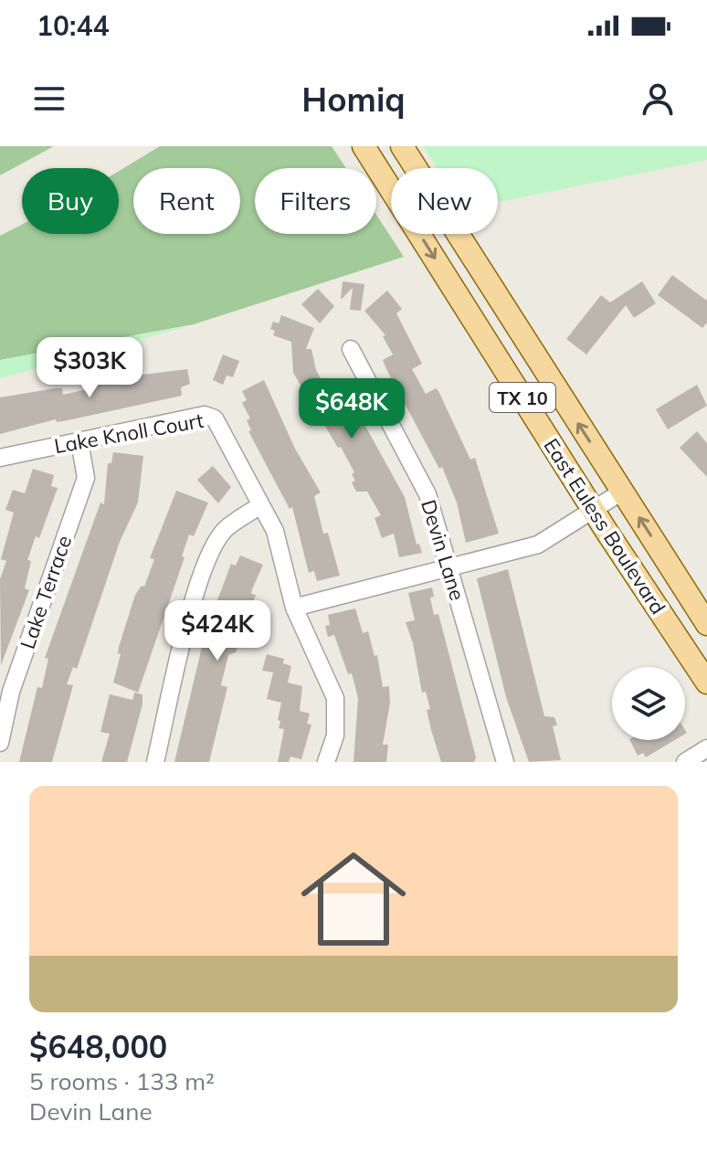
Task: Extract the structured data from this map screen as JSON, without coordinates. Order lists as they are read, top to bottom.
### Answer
{
  "streets": {
    "main road": ["TX 10", "East Euless Boulevard"],
    "street": ["Lake Knoll Court", "Devin Lane", "Lake Terrace"]
  },
  "crossings": [
    ["Lake Knoll Court", "Lake Terrace"]
  ],
  "page": {
    "status": "10:44",
    "header": "Homiq",
    "chip": [
      "Buy",
      "Rent",
      "Filters",
      "New"
    ],
    "price": ["$303K", "$648K", "$424K"],
    "list": [
      {
        "name": "$648,000",
        "note": "5 rooms · 133 m² · Devin Lane"
      }
    ]
  }
}
